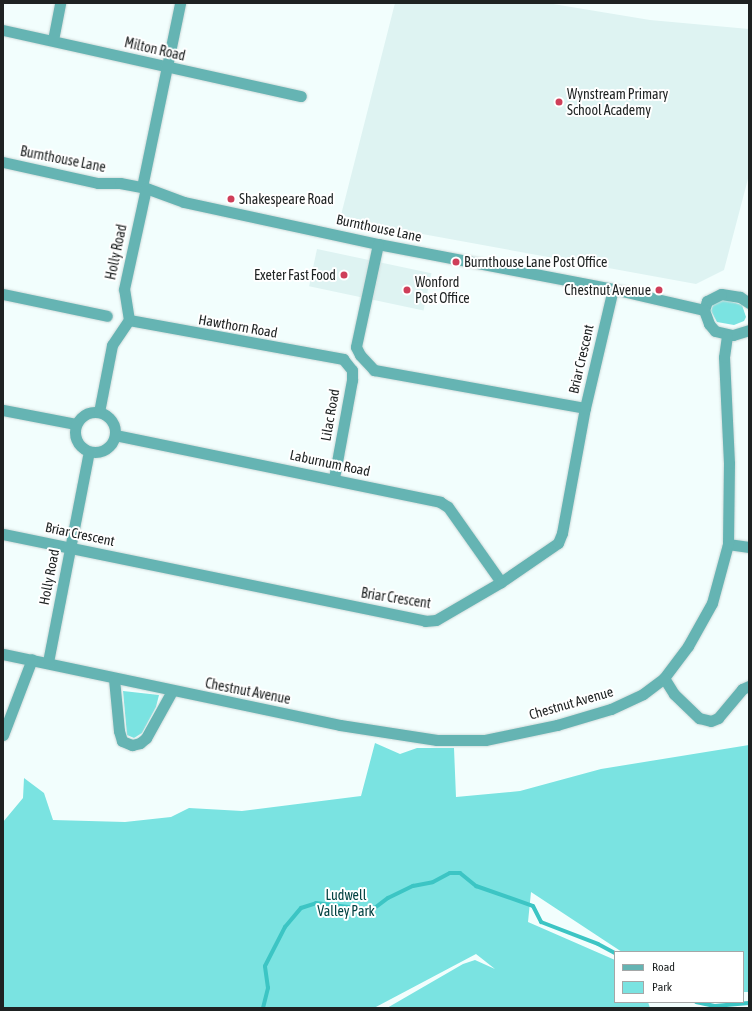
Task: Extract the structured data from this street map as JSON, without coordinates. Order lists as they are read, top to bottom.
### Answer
{
  "streets": {
    "street": [
      "Milton Road",
      "Burnthouse Lane",
      "Holly Road",
      "Hawthorn Road",
      "Briar Crescent",
      "Lilac Road",
      "Laburnum Road",
      "Chestnut Avenue"
    ]
  },
  "crossings": [
    ["Burnthouse Lane", "Holly Road"],
    ["Burnthouse Lane", "Briar Crescent"],
    ["Holly Road", "Hawthorn Road"],
    ["Holly Road", "Briar Crescent"],
    ["Holly Road", "Laburnum Road"],
    ["Holly Road", "Chestnut Avenue"],
    ["Hawthorn Road", "Lilac Road"],
    ["Briar Crescent", "Laburnum Road"],
    ["Lilac Road", "Laburnum Road"]
  ],
  "parks": ["Ludwell Valley Park"],
  "places": [
    "Wynstream Primary School Academy",
    "Shakespeare Road",
    "Burnthouse Lane Post Office",
    "Exeter Fast Food",
    "Wonford Post Office",
    "Chestnut Avenue"
  ],
  "legend": ["Road", "Park"]
}
